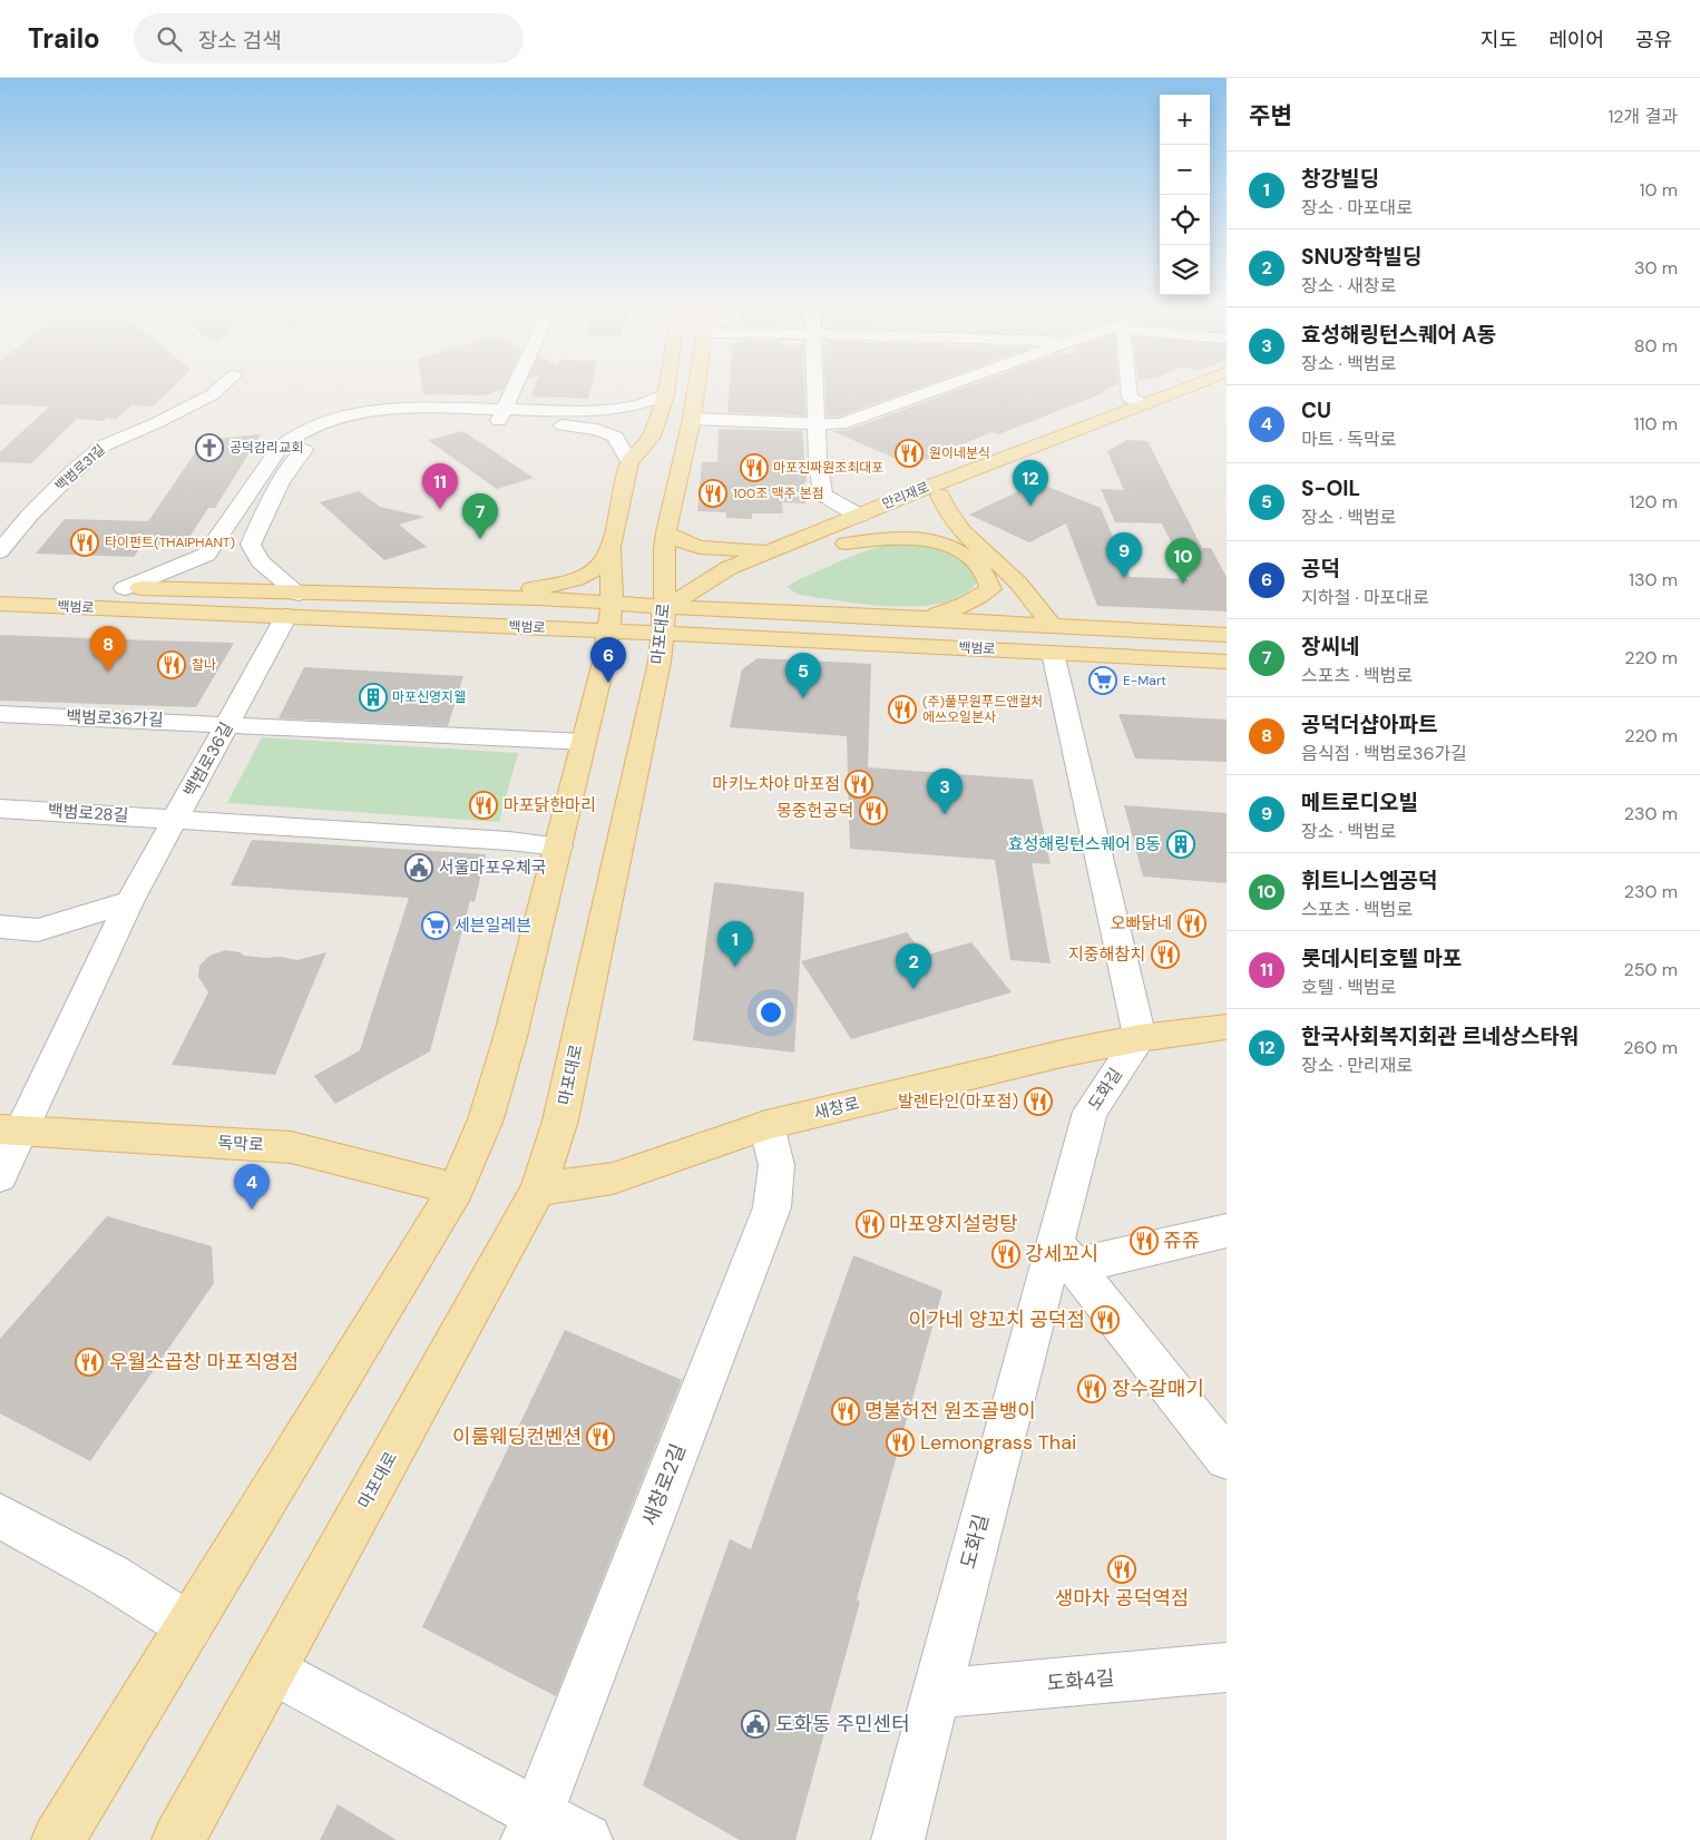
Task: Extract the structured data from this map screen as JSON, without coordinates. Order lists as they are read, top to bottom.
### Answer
{
  "streets": {
    "main road": [
      "만리재로",
      "백범로",
      "마포대로",
      "새창로",
      "독막로"
    ],
    "street": [
      "백범로31길",
      "백범로36가길",
      "백범로36길",
      "백범로28길",
      "도화길",
      "새창로2길",
      "도화4길"
    ]
  },
  "crossings": [
    ["만리재로", "백범로"],
    ["만리재로", "마포대로"],
    ["백범로", "마포대로"],
    ["백범로", "백범로36길"],
    ["마포대로", "새창로"],
    ["백범로36가길", "백범로36길"],
    ["백범로36길", "백범로28길"],
    ["백범로36길", "독막로"],
    ["도화길", "새창로"],
    ["도화길", "도화4길"],
    ["새창로", "새창로2길"]
  ],
  "places": {
    "church": ["공덕감리교회"],
    "restaurant": [
      "원이네분식",
      "마포진짜원조최대포",
      "100조 맥주 본점",
      "타이펀트(THAIPHANT)",
      "찰나",
      "(주)풀무원푸드앤컬처 에쓰오일본사",
      "마키노차야 마포점",
      "마포닭한마리",
      "몽중헌공덕",
      "오빠닭네",
      "지중해참치",
      "발렌타인(마포점)",
      "마포양지설렁탕",
      "쥬쥬",
      "강세꼬시",
      "이가네 양꼬치 공덕점",
      "우월소곱창 마포직영점",
      "장수갈매기",
      "명불허전 원조골뱅이",
      "이룸웨딩컨벤션",
      "Lemongrass Thai",
      "생마차 공덕역점"
    ],
    "supermarket": ["E-Mart", "세븐일레븐"],
    "building": ["마포신영지웰", "효성해링턴스퀘어 B동"],
    "public building": ["서울마포우체국", "도화동 주민센터"]
  },
  "page": {
    "header": "Trailo",
    "search": "장소 검색",
    "nav": ["지도", "레이어", "공유"],
    "heading": ["주변", "12개 결과"],
    "map_buttons": ["+", "−"],
    "list": [
      {
        "mark": "1",
        "name": "창강빌딩",
        "note": "장소 · 마포대로",
        "value": "10 m"
      },
      {
        "mark": "2",
        "name": "SNU장학빌딩",
        "note": "장소 · 새창로",
        "value": "30 m"
      },
      {
        "mark": "3",
        "name": "효성해링턴스퀘어 A동",
        "note": "장소 · 백범로",
        "value": "80 m"
      },
      {
        "mark": "4",
        "name": "CU",
        "note": "마트 · 독막로",
        "value": "110 m"
      },
      {
        "mark": "5",
        "name": "S-OIL",
        "note": "장소 · 백범로",
        "value": "120 m"
      },
      {
        "mark": "6",
        "name": "공덕",
        "note": "지하철 · 마포대로",
        "value": "130 m"
      },
      {
        "mark": "7",
        "name": "장씨네",
        "note": "스포츠 · 백범로",
        "value": "220 m"
      },
      {
        "mark": "8",
        "name": "공덕더샵아파트",
        "note": "음식점 · 백범로36가길",
        "value": "220 m"
      },
      {
        "mark": "9",
        "name": "메트로디오빌",
        "note": "장소 · 백범로",
        "value": "230 m"
      },
      {
        "mark": "10",
        "name": "휘트니스엠공덕",
        "note": "스포츠 · 백범로",
        "value": "230 m"
      },
      {
        "mark": "11",
        "name": "롯데시티호텔 마포",
        "note": "호텔 · 백범로",
        "value": "250 m"
      },
      {
        "mark": "12",
        "name": "한국사회복지회관 르네상스타워",
        "note": "장소 · 만리재로",
        "value": "260 m"
      }
    ],
    "pins": [
      "12",
      "11",
      "7",
      "9",
      "10",
      "8",
      "6",
      "5",
      "3",
      "1",
      "2",
      "4"
    ]
  }
}
